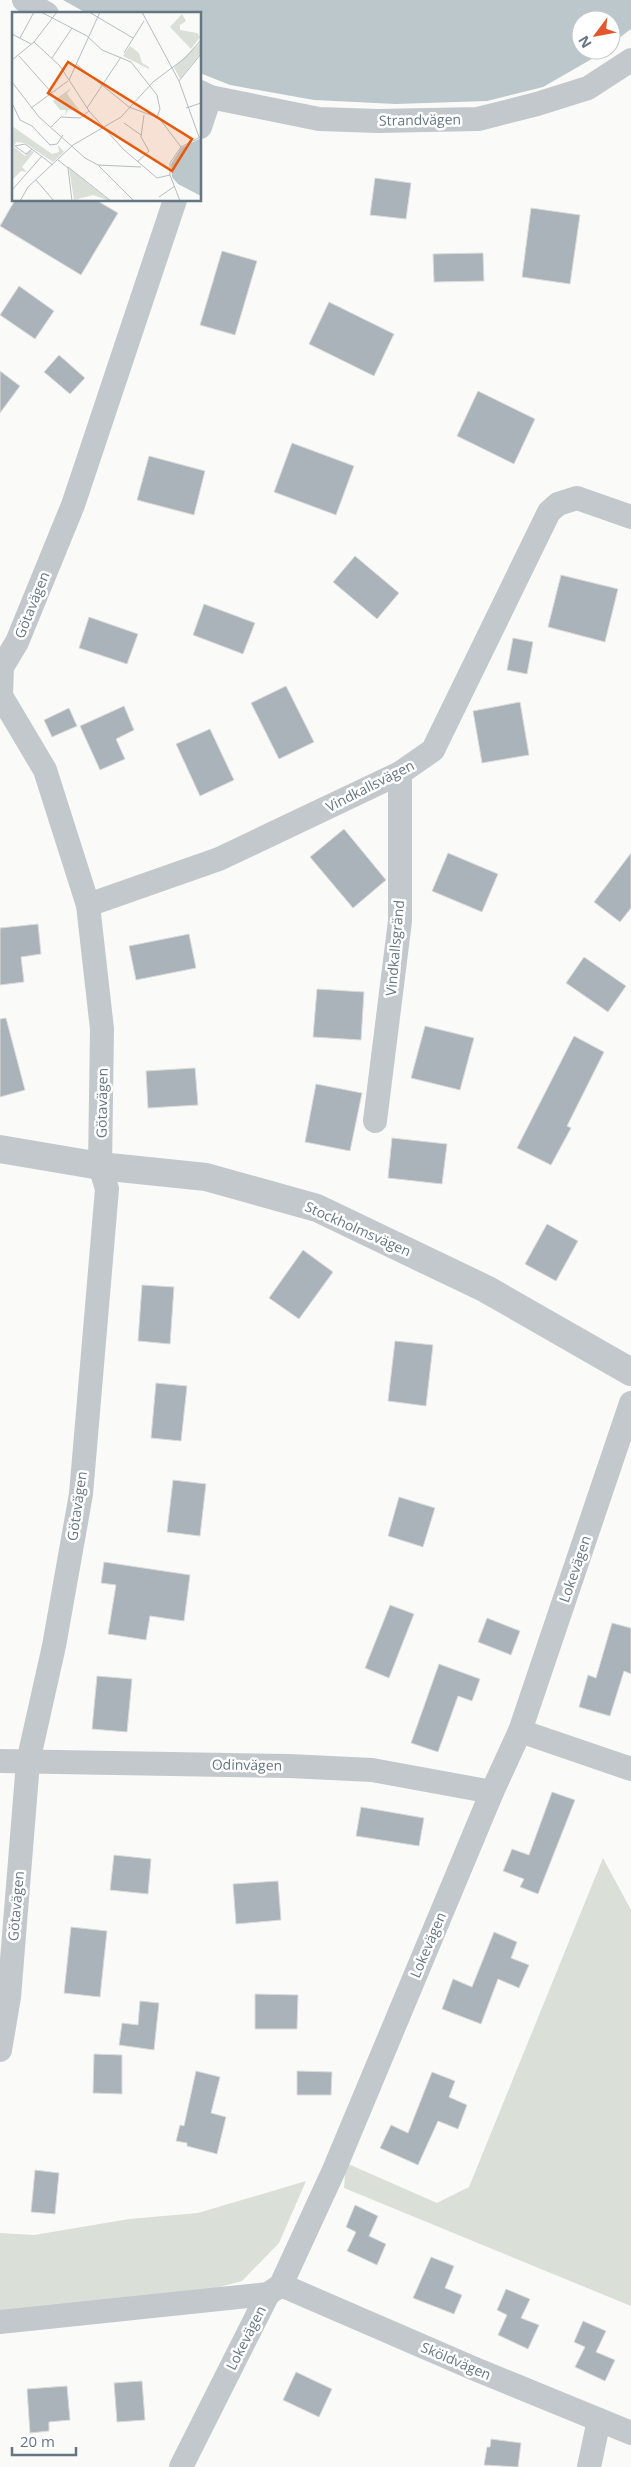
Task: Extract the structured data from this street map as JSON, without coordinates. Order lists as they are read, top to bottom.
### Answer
{
  "streets": {
    "street": [
      "Strandvägen",
      "Götavägen",
      "Vindkallsvägen",
      "Vindkallsgränd",
      "Stockholmsvägen",
      "Lokevägen",
      "Odinvägen",
      "Sköldvägen"
    ]
  },
  "crossings": [
    ["Götavägen", "Vindkallsvägen"],
    ["Götavägen", "Stockholmsvägen"],
    ["Götavägen", "Odinvägen"],
    ["Vindkallsvägen", "Vindkallsgränd"],
    ["Lokevägen", "Odinvägen"],
    ["Lokevägen", "Sköldvägen"]
  ],
  "scale_bar": "20 m",
  "north": "bottom left"
}
